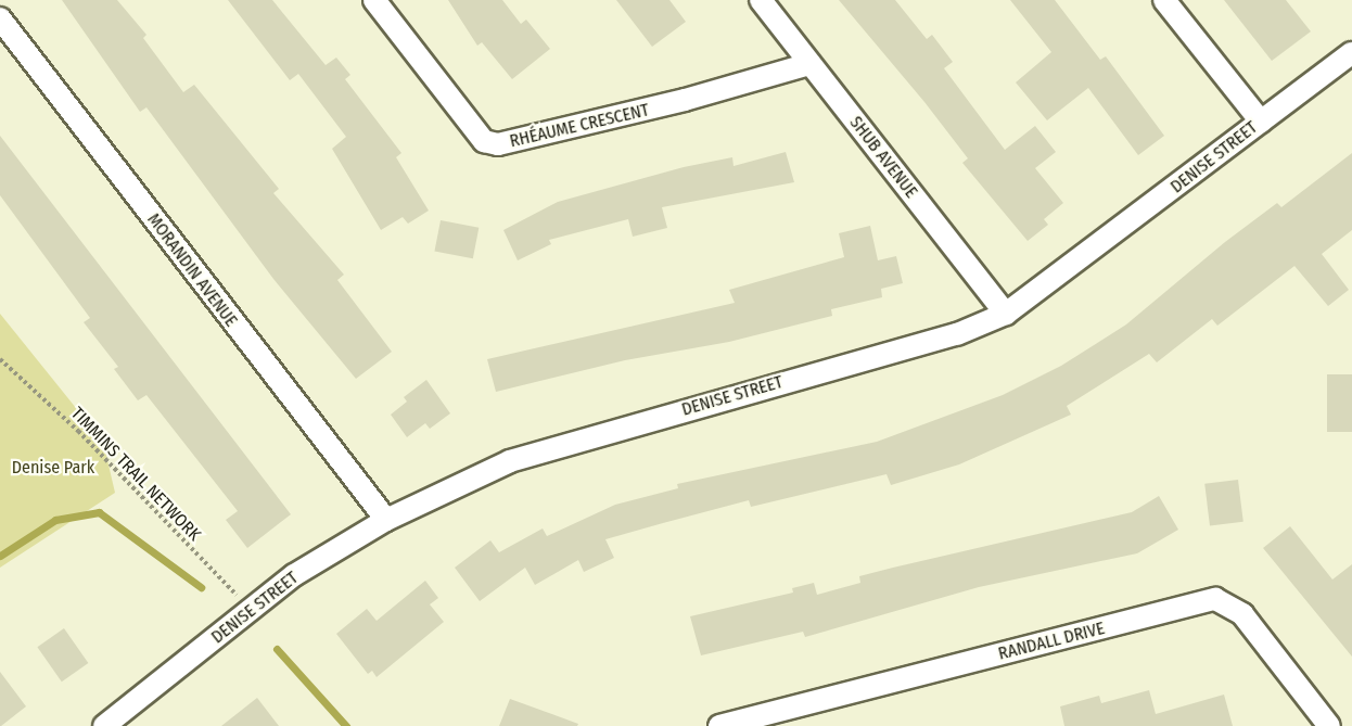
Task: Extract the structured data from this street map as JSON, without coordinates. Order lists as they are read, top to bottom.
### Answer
{
  "streets": {
    "street": [
      "RHÉAUME CRESCENT",
      "SHUB AVENUE",
      "DENISE STREET",
      "MORANDIN AVENUE",
      "RANDALL DRIVE"
    ],
    "path": ["TIMMINS TRAIL NETWORK"]
  },
  "crossings": [
    ["RHÉAUME CRESCENT", "SHUB AVENUE"],
    ["SHUB AVENUE", "DENISE STREET"],
    ["DENISE STREET", "MORANDIN AVENUE"],
    ["DENISE STREET", "TIMMINS TRAIL NETWORK"]
  ],
  "parks": ["Denise Park"]
}
